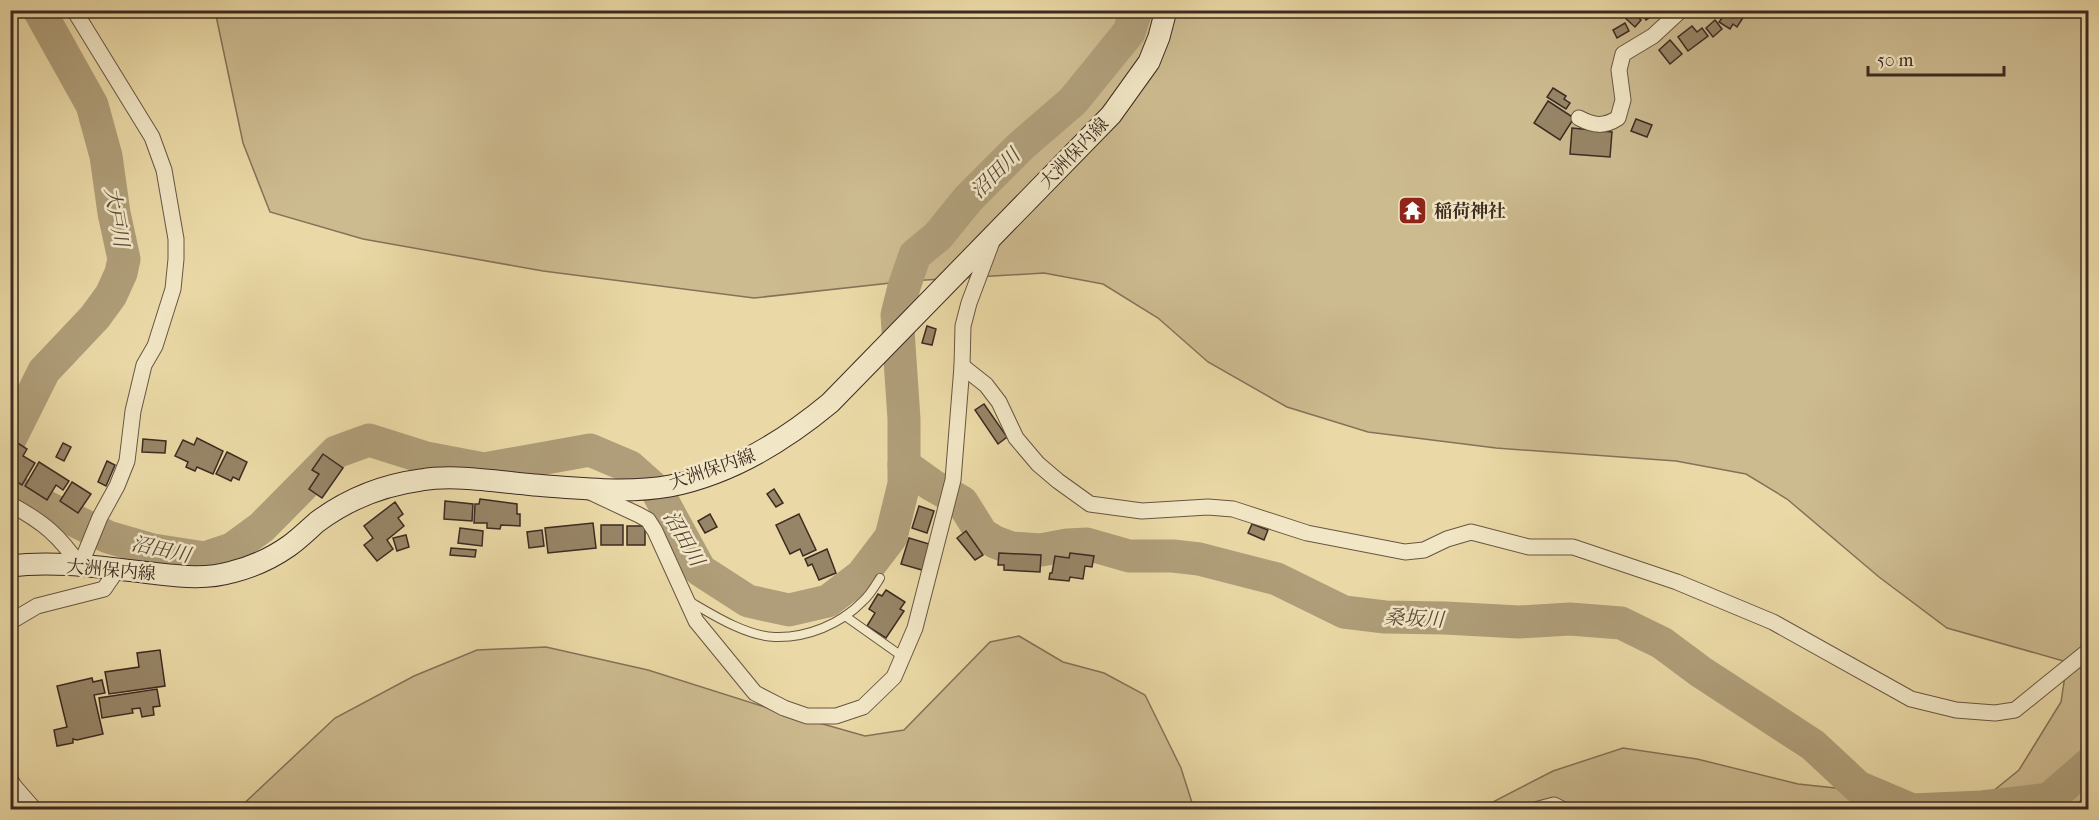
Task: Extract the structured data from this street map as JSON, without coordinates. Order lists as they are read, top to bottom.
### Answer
{
  "streets": {
    "main road": ["大洲保内線"]
  },
  "water": ["沼田川", "大戸川", "桑坂川"],
  "places": {
    "temple": ["稲荷神社"]
  },
  "scale_bar": "50 m"
}
